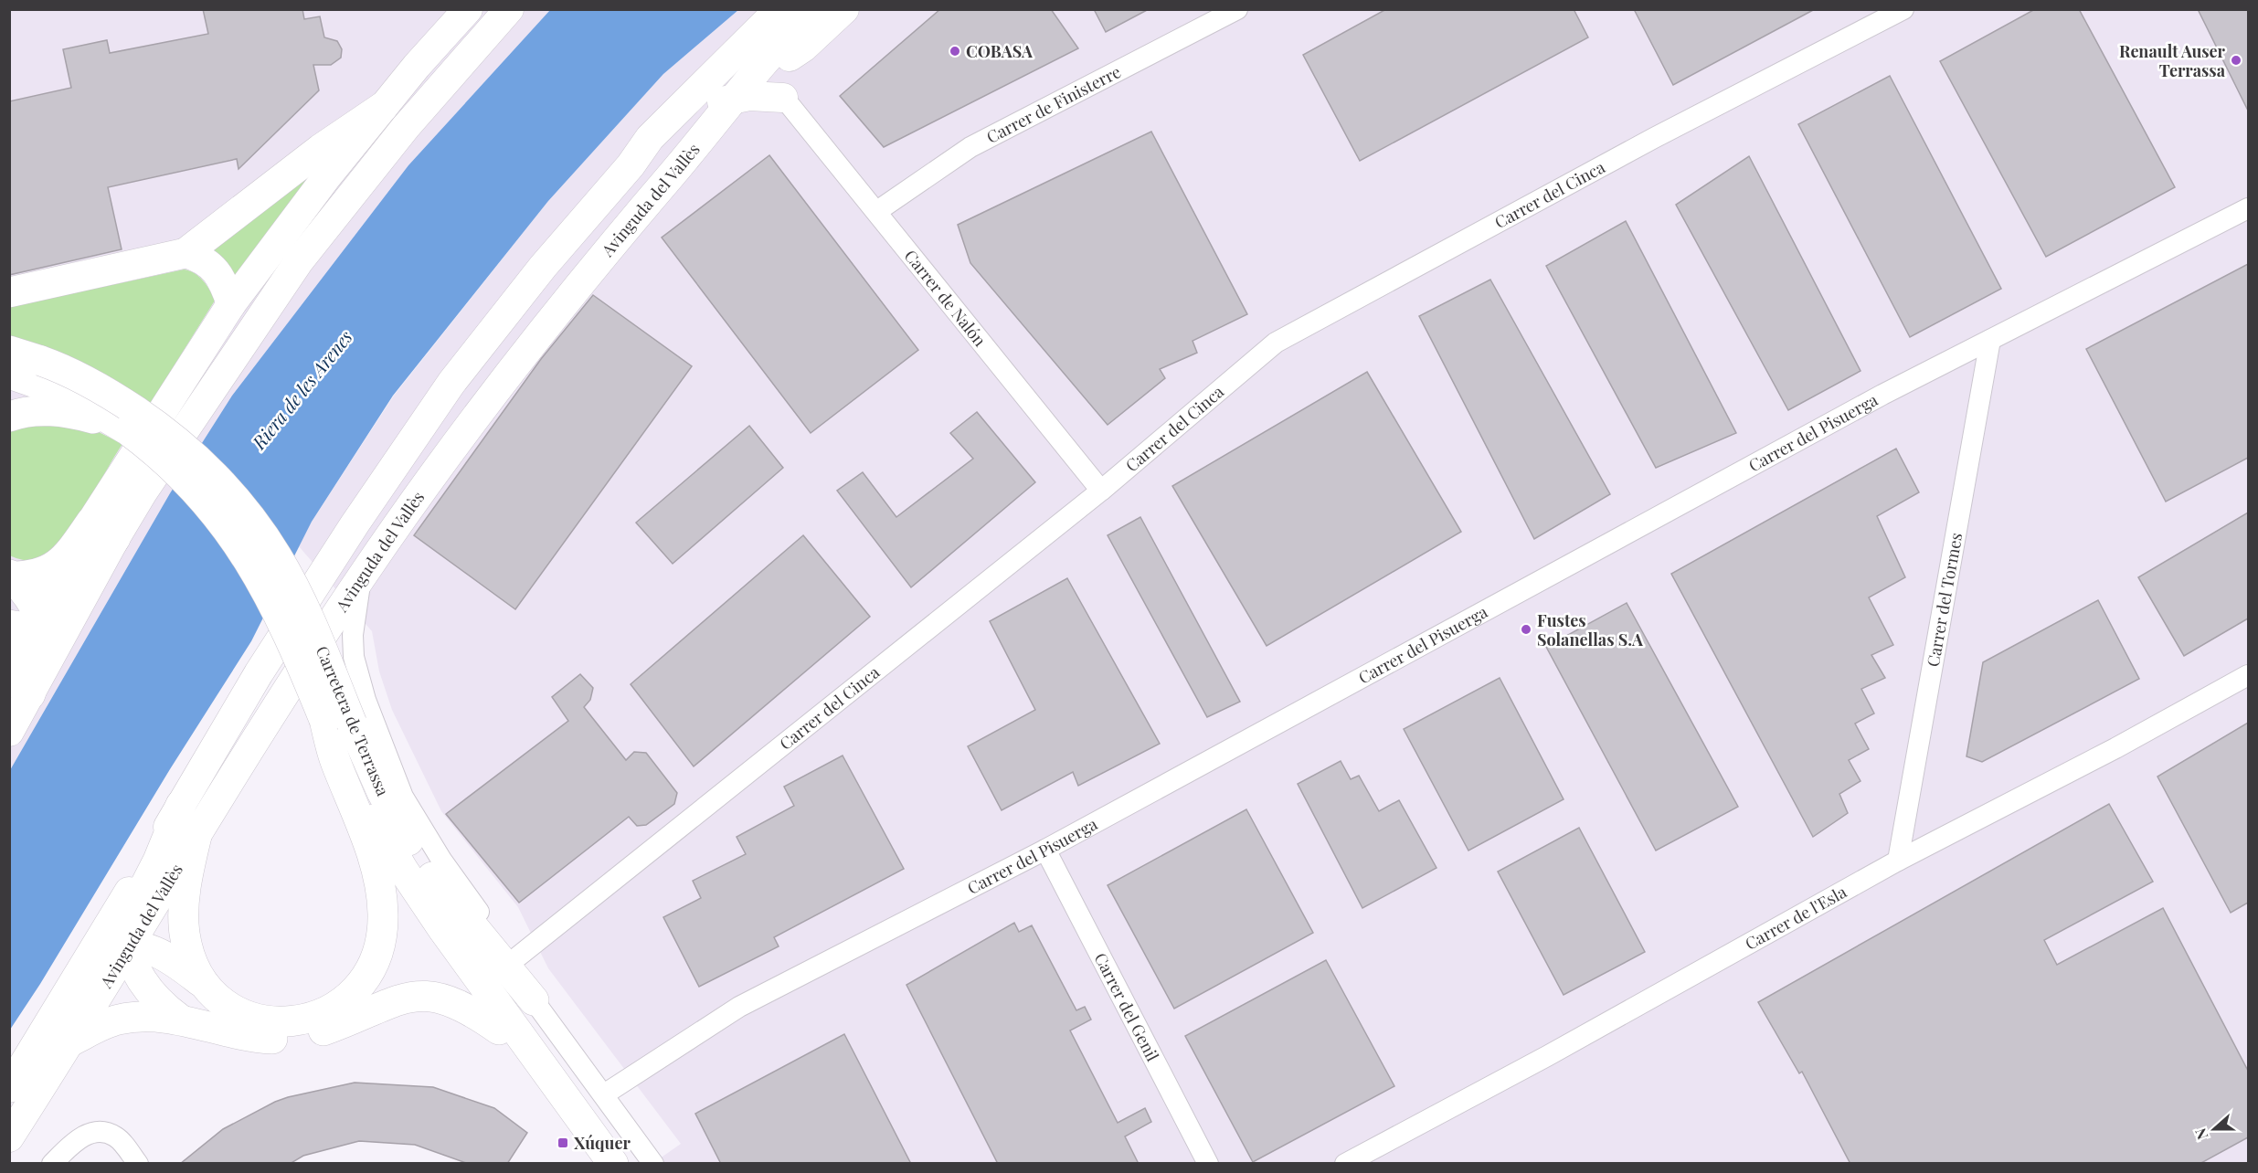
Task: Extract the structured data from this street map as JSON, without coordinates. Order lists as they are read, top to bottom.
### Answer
{
  "streets": {
    "main road": ["Avinguda del Vallès", "Carretera de Terrassa"],
    "street": [
      "Carrer de Finisterre",
      "Carrer del Cinca",
      "Carrer de Nalón",
      "Carrer del Pisuerga",
      "Carrer del Tormes",
      "Carrer de l'Esla",
      "Carrer del Genil"
    ]
  },
  "crossings": [
    ["Carrer de Finisterre", "Carrer de Nalón"],
    ["Carrer del Cinca", "Carrer de Nalón"],
    ["Carrer del Pisuerga", "Carrer del Tormes"],
    ["Carrer del Pisuerga", "Carrer del Genil"],
    ["Carrer del Tormes", "Carrer de l'Esla"]
  ],
  "water": ["Riera de les Arenes"],
  "places": {
    "other": ["COBASA", "Renault Auser Terrassa", "Fustes Solanellas S.A"],
    "transit": ["Xúquer"]
  },
  "north": "left"
}
